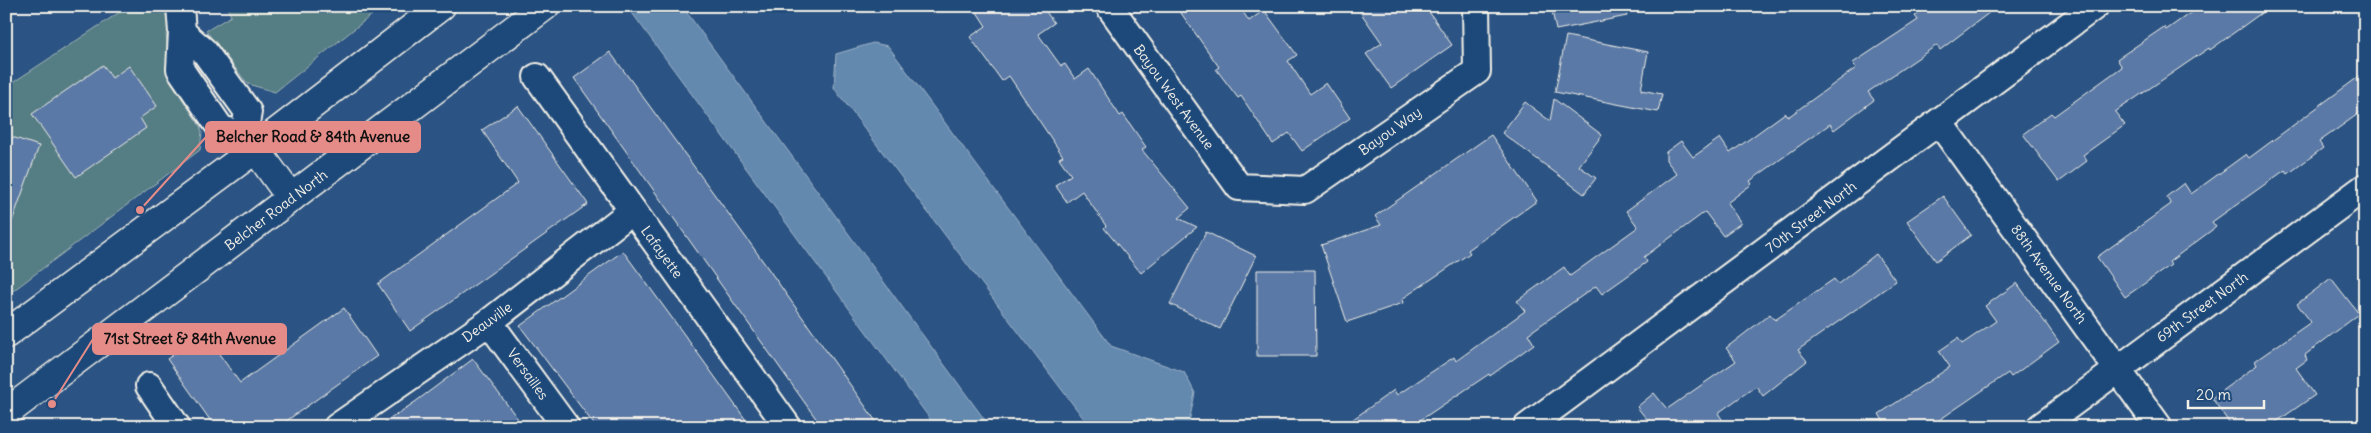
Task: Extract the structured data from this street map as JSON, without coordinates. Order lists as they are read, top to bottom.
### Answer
{
  "streets": {
    "main road": ["Belcher Road North"],
    "street": [
      "Bayou West Avenue",
      "Bayou Way",
      "70th Street North",
      "Lafayette",
      "88th Avenue North",
      "69th Street North",
      "Deauville",
      "Versailles"
    ]
  },
  "crossings": [
    ["Bayou West Avenue", "Bayou Way"],
    ["70th Street North", "88th Avenue North"],
    ["Lafayette", "Deauville"],
    ["88th Avenue North", "69th Street North"],
    ["Deauville", "Versailles"]
  ],
  "places": ["Belcher Road & 84th Avenue", "71st Street & 84th Avenue"],
  "scale_bar": "20 m"
}
